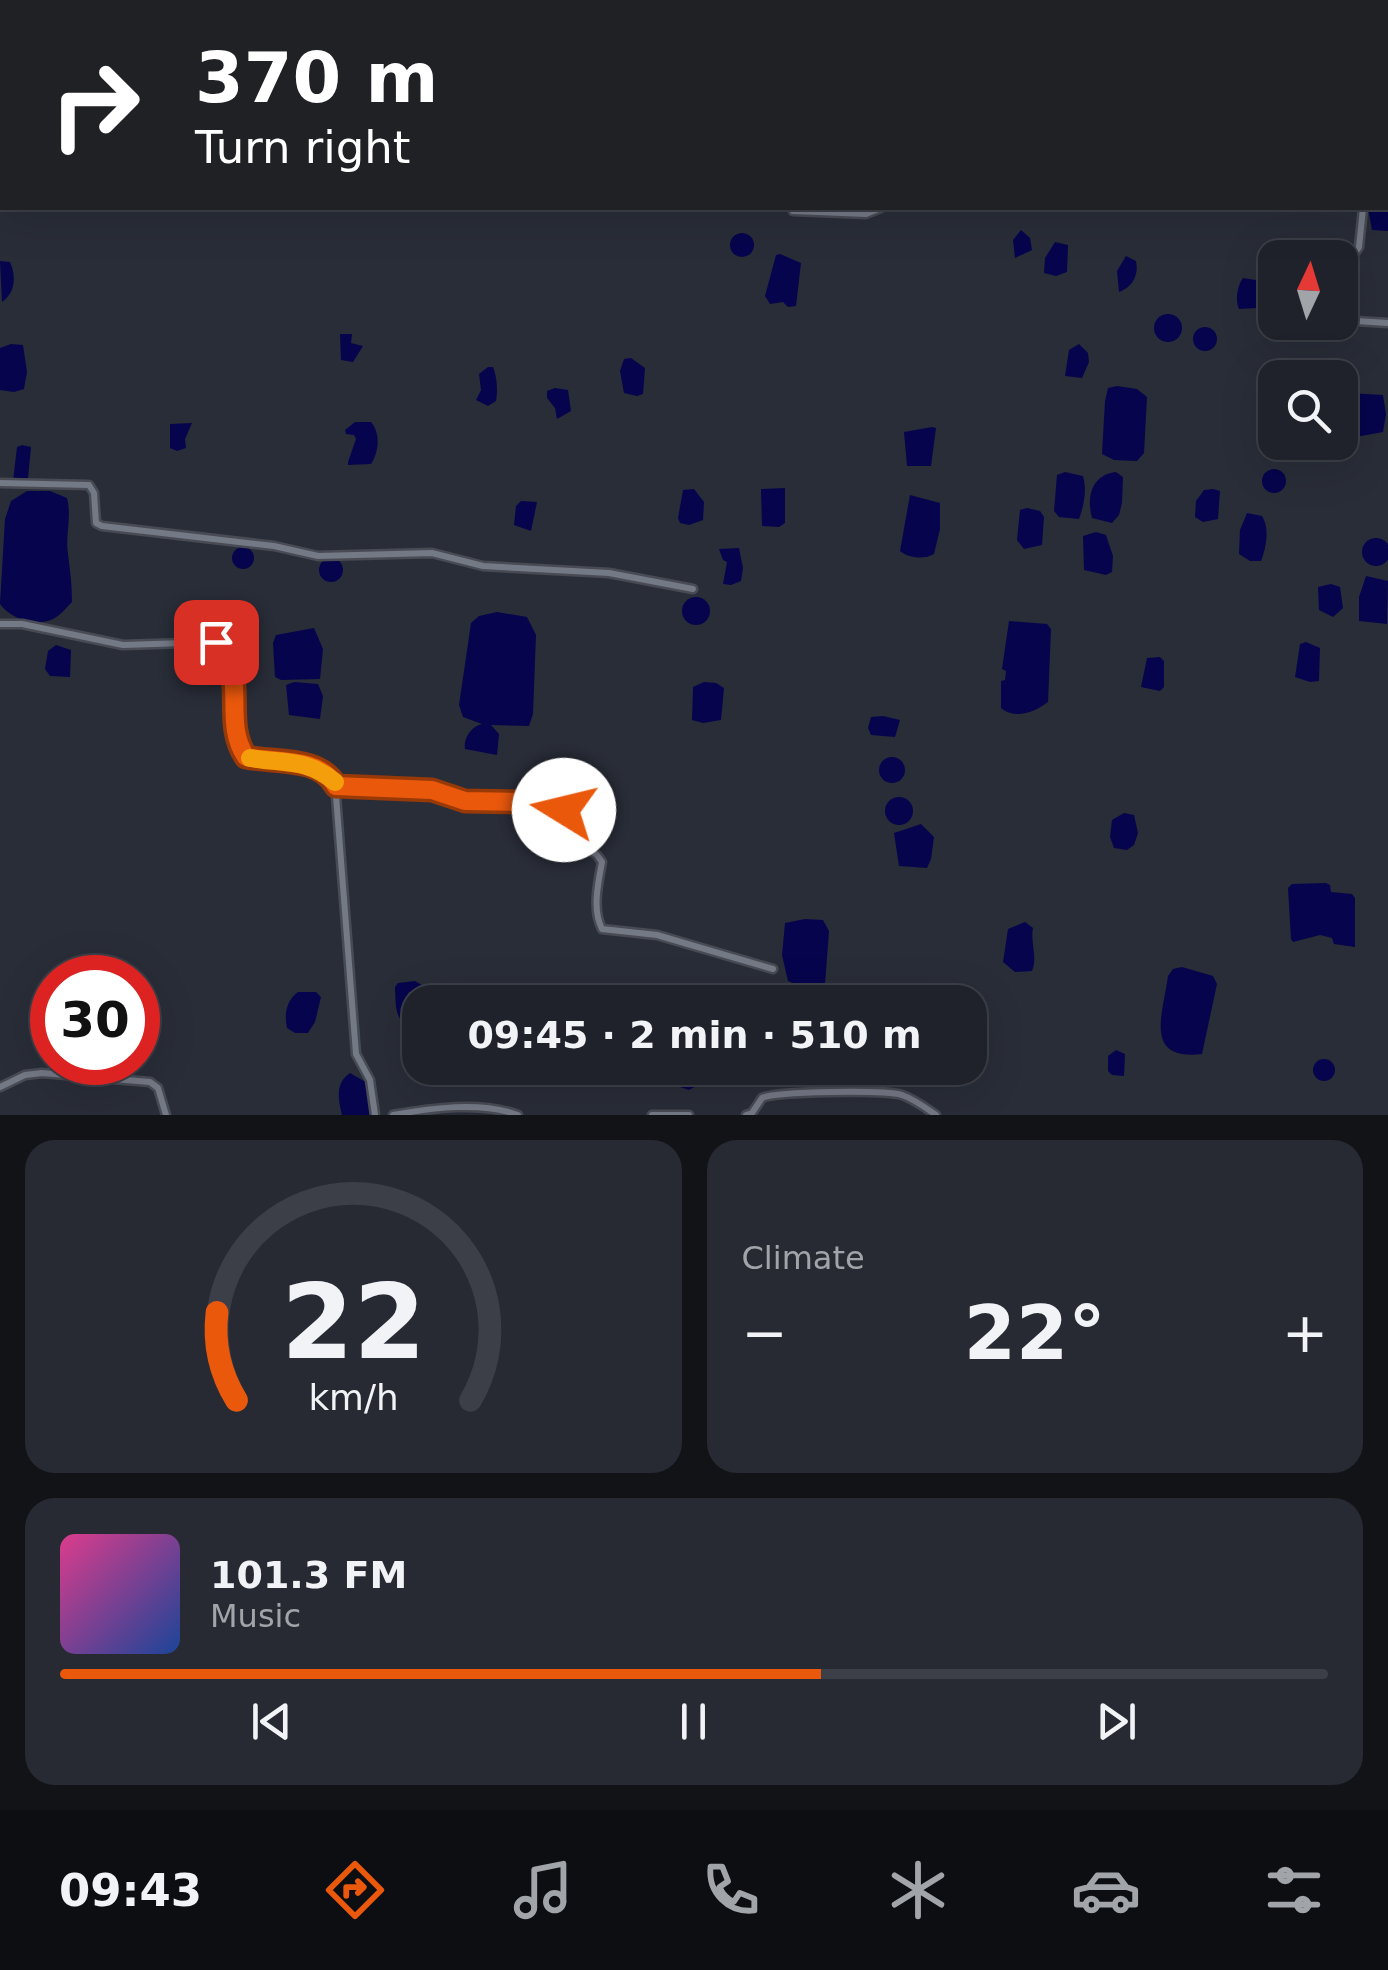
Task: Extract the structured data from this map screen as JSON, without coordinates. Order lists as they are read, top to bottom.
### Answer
{
  "north": "top",
  "page": {
    "turn": ["370 m", "Turn right"],
    "limit": "30",
    "trip": "09:45 · 2 min · 510 m",
    "tile": "Climate",
    "heat": ["−", "22°", "+"],
    "song": ["101.3 FM", "Music"],
    "tabs": "09:43",
    "gauge": ["22", "km/h"]
  }
}
